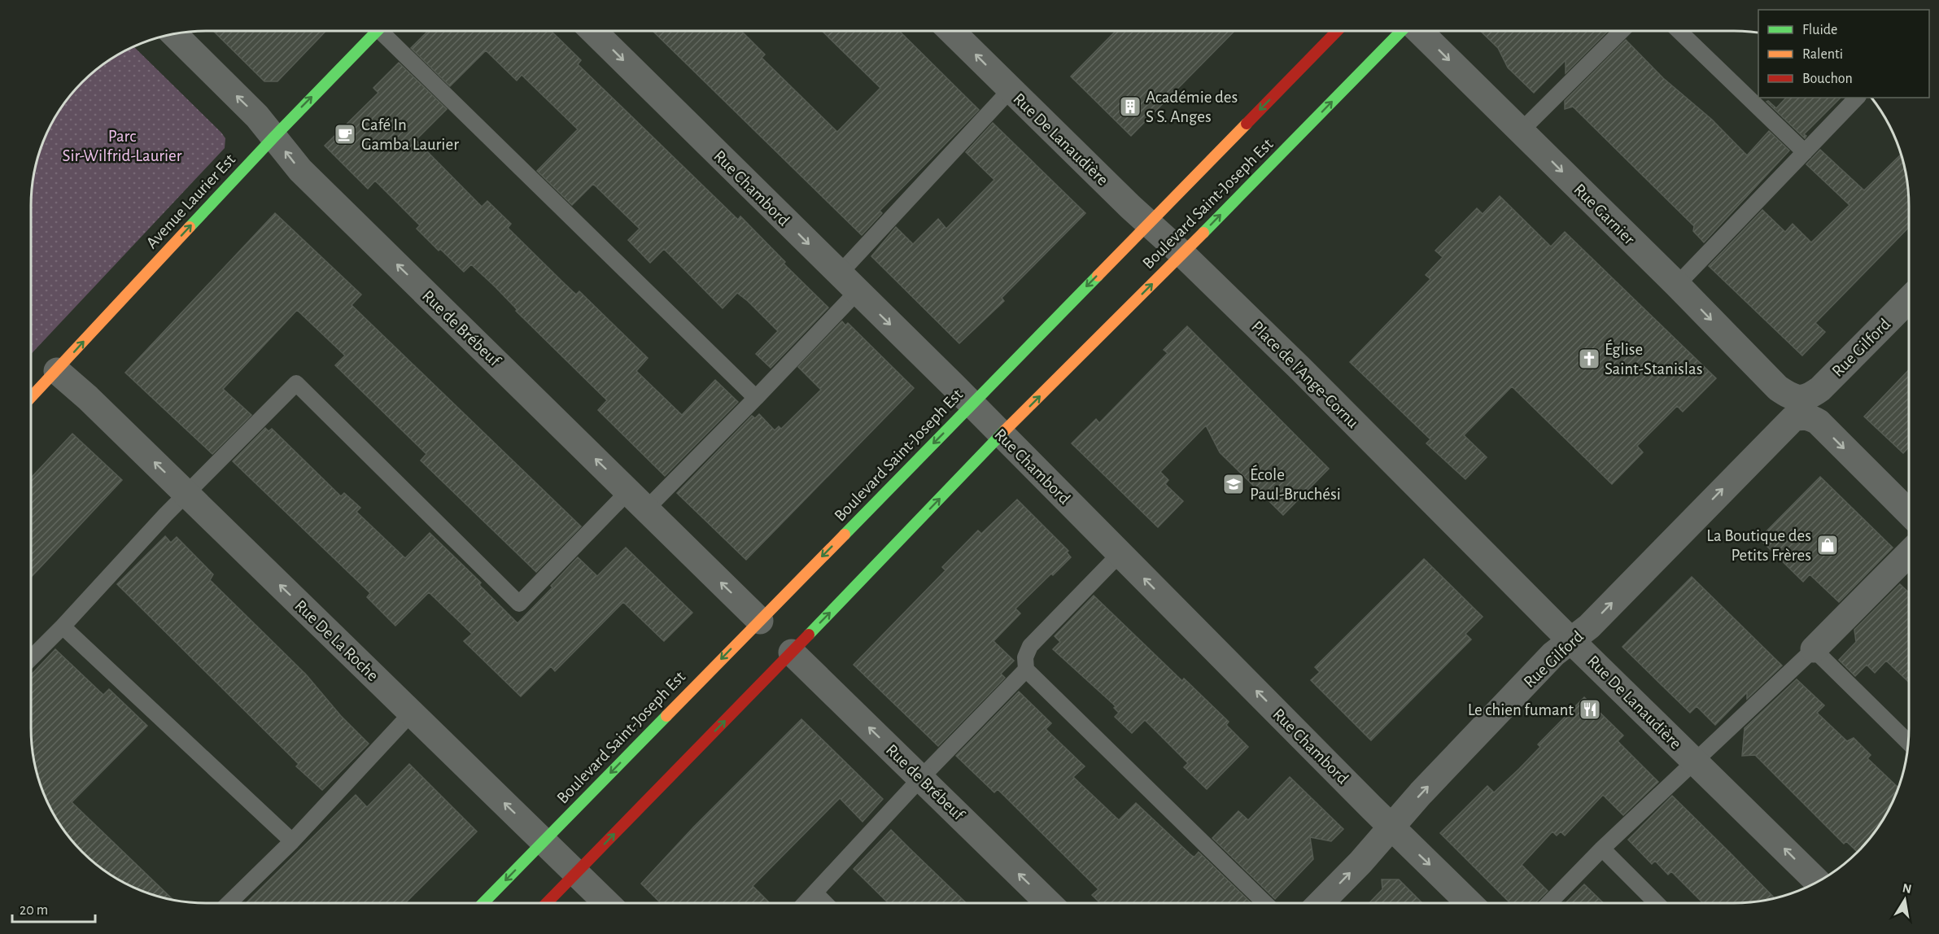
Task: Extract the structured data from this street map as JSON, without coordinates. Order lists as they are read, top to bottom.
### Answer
{
  "streets": {
    "main road": ["Avenue Laurier Est", "Boulevard Saint-Joseph Est"],
    "street": [
      "Rue De Lanaudière",
      "Rue Chambord",
      "Rue Garnier",
      "Rue de Brébeuf",
      "Rue Gilford",
      "Place de l'Ange-Cornu",
      "Rue De La Roche"
    ]
  },
  "crossings": [
    ["Rue De Lanaudière", "Boulevard Saint-Joseph Est"],
    ["Rue De Lanaudière", "Rue Gilford"],
    ["Rue De Lanaudière", "Place de l'Ange-Cornu"],
    ["Rue Chambord", "Boulevard Saint-Joseph Est"],
    ["Rue Chambord", "Rue Gilford"],
    ["Avenue Laurier Est", "Rue de Brébeuf"],
    ["Avenue Laurier Est", "Rue De La Roche"],
    ["Boulevard Saint-Joseph Est", "Rue de Brébeuf"],
    ["Boulevard Saint-Joseph Est", "Place de l'Ange-Cornu"],
    ["Boulevard Saint-Joseph Est", "Rue De La Roche"],
    ["Rue Garnier", "Rue Gilford"]
  ],
  "one_way": [
    "Avenue Laurier Est",
    "Rue Garnier",
    "Rue de Brébeuf",
    "Rue Gilford",
    "Rue De La Roche"
  ],
  "parks": ["Parc Sir-Wilfrid-Laurier"],
  "places": {
    "building": ["Académie des S S. Anges"],
    "cafe": ["Café In Gamba Laurier"],
    "church": ["Église Saint-Stanislas"],
    "school or university": ["École Paul-Bruchési"],
    "shop": ["La Boutique des Petits Frères"],
    "restaurant": ["Le chien fumant"]
  },
  "legend": ["Fluide", "Ralenti", "Bouchon"],
  "scale_bar": "20 m",
  "north": "top"
}
